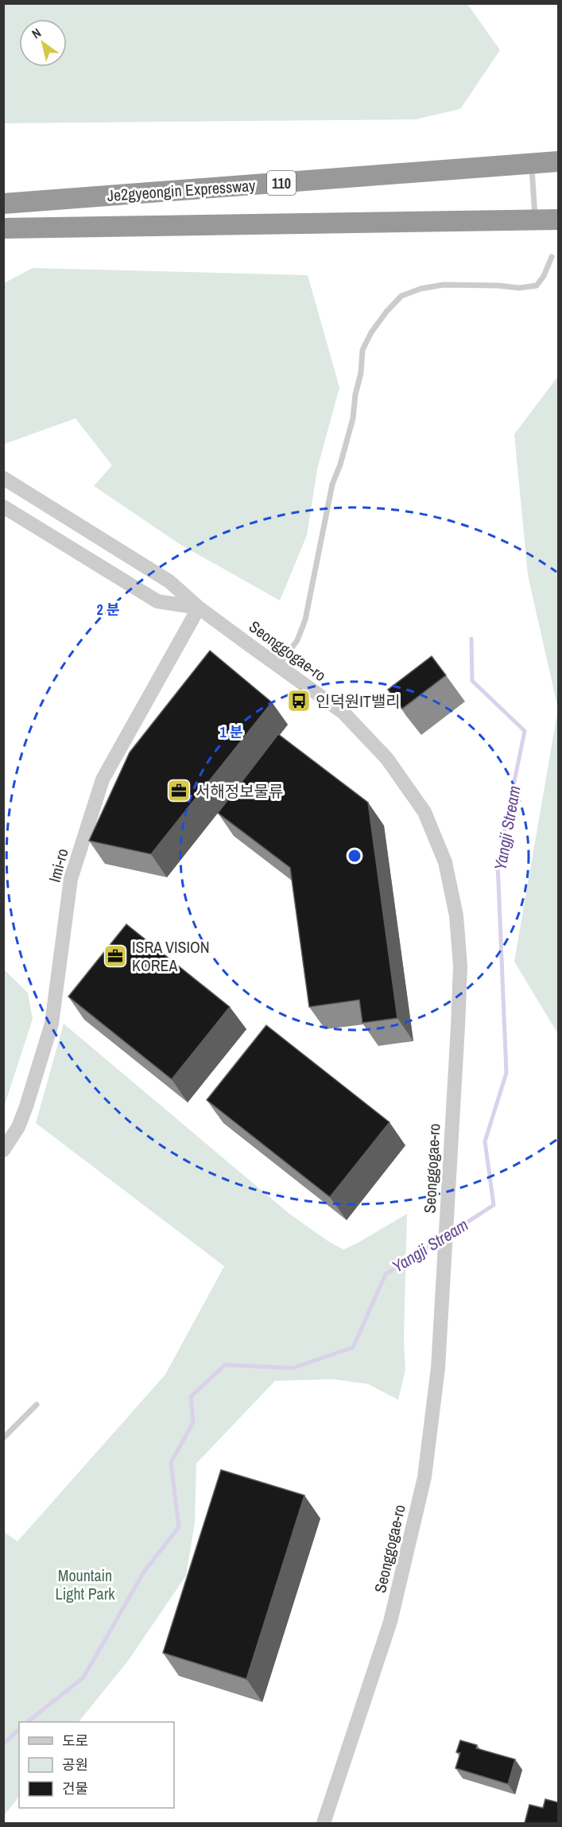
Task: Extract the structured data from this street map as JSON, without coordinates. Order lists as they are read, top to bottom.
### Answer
{
  "streets": {
    "highway": ["110", "Je2gyeongin Expressway"],
    "street": ["Seonggogae-ro", "Imi-ro"]
  },
  "crossings": [
    ["Seonggogae-ro", "Imi-ro"]
  ],
  "water": ["Yangji Stream"],
  "parks": ["Mountain Light Park"],
  "places": {
    "bus stop": ["인덕원IT밸리"],
    "office": ["서해정보물류", "ISRA VISION KOREA"]
  },
  "legend": ["도로", "공원", "건물"],
  "north": "top left",
  "rings": ["2 분", "1 분"]
}
